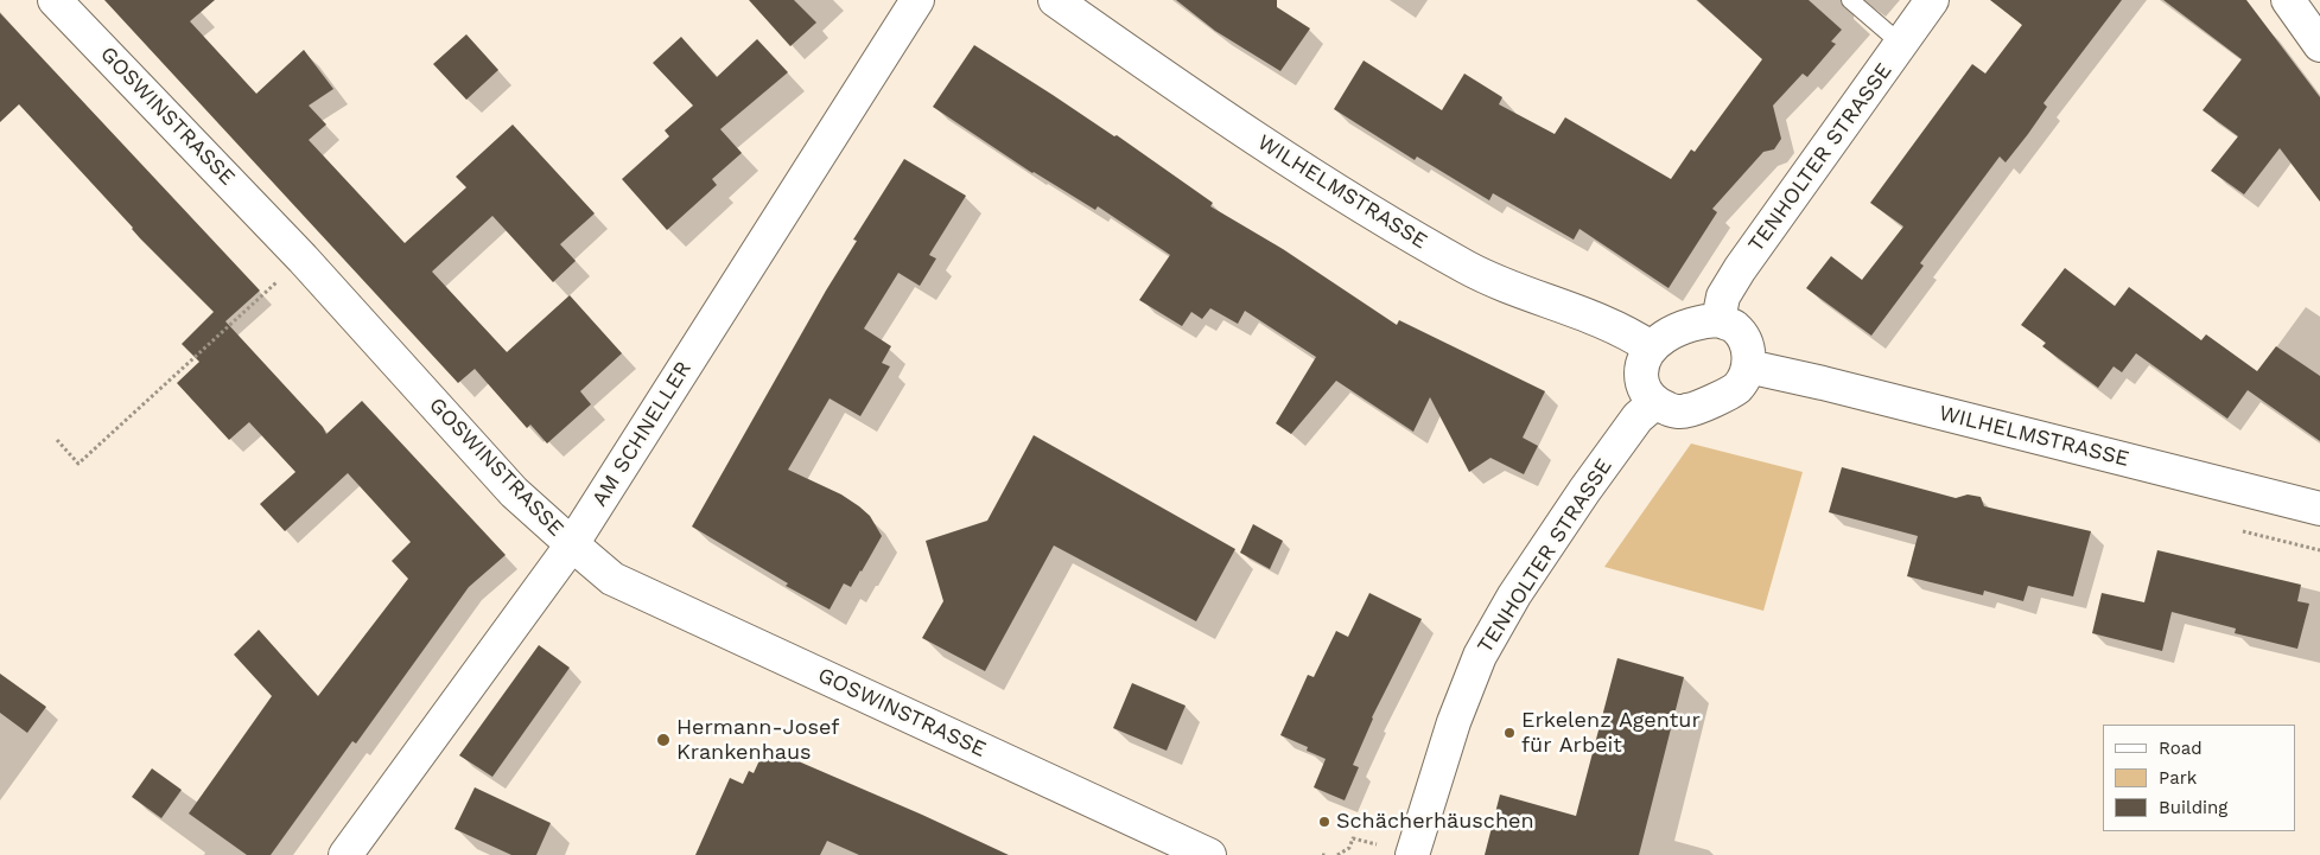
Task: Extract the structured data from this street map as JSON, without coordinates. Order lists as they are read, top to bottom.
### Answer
{
  "streets": {
    "street": [
      "GOSWINSTRASSE",
      "TENHOLTER STRASSE",
      "WILHELMSTRASSE",
      "AM SCHNELLER"
    ]
  },
  "crossings": [
    ["GOSWINSTRASSE", "AM SCHNELLER"],
    ["TENHOLTER STRASSE", "WILHELMSTRASSE"]
  ],
  "places": ["Erkelenz Agentur für Arbeit", "Hermann-Josef Krankenhaus", "Schächerhäuschen"],
  "legend": ["Road", "Park", "Building"]
}
